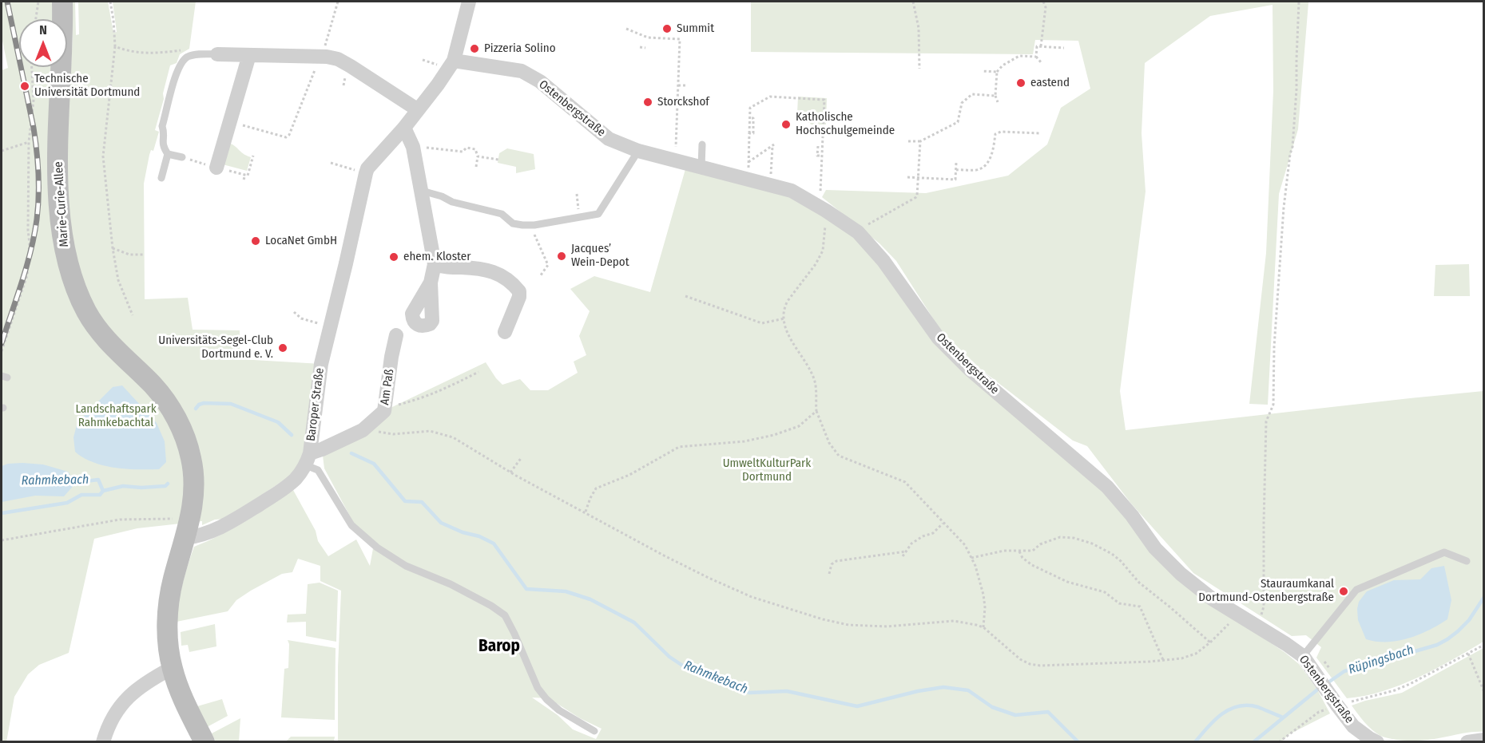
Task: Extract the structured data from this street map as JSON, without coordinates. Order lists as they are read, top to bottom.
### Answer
{
  "streets": {
    "street": [
      "Ostenbergstraße",
      "Marie-Curie-Allee",
      "Am Paß",
      "Baroper Straße"
    ]
  },
  "crossings": [
    ["Ostenbergstraße", "Baroper Straße"],
    ["Am Paß", "Baroper Straße"]
  ],
  "districts": ["Barop"],
  "water": ["Rahmkebach", "Rüpingsbach"],
  "parks": ["Landschaftspark Rahmkebachtal", "UmweltKulturPark Dortmund"],
  "places": [
    "Summit",
    "Pizzeria Solino",
    "eastend",
    "Technische Universität Dortmund",
    "Storckshof",
    "Katholische Hochschulgemeinde",
    "LocaNet GmbH",
    "Jacques’ Wein-Depot",
    "ehem. Kloster",
    "Universitäts-Segel-Club Dortmund e. V.",
    "Stauraumkanal Dortmund-Ostenbergstraße"
  ],
  "north": "top"
}
